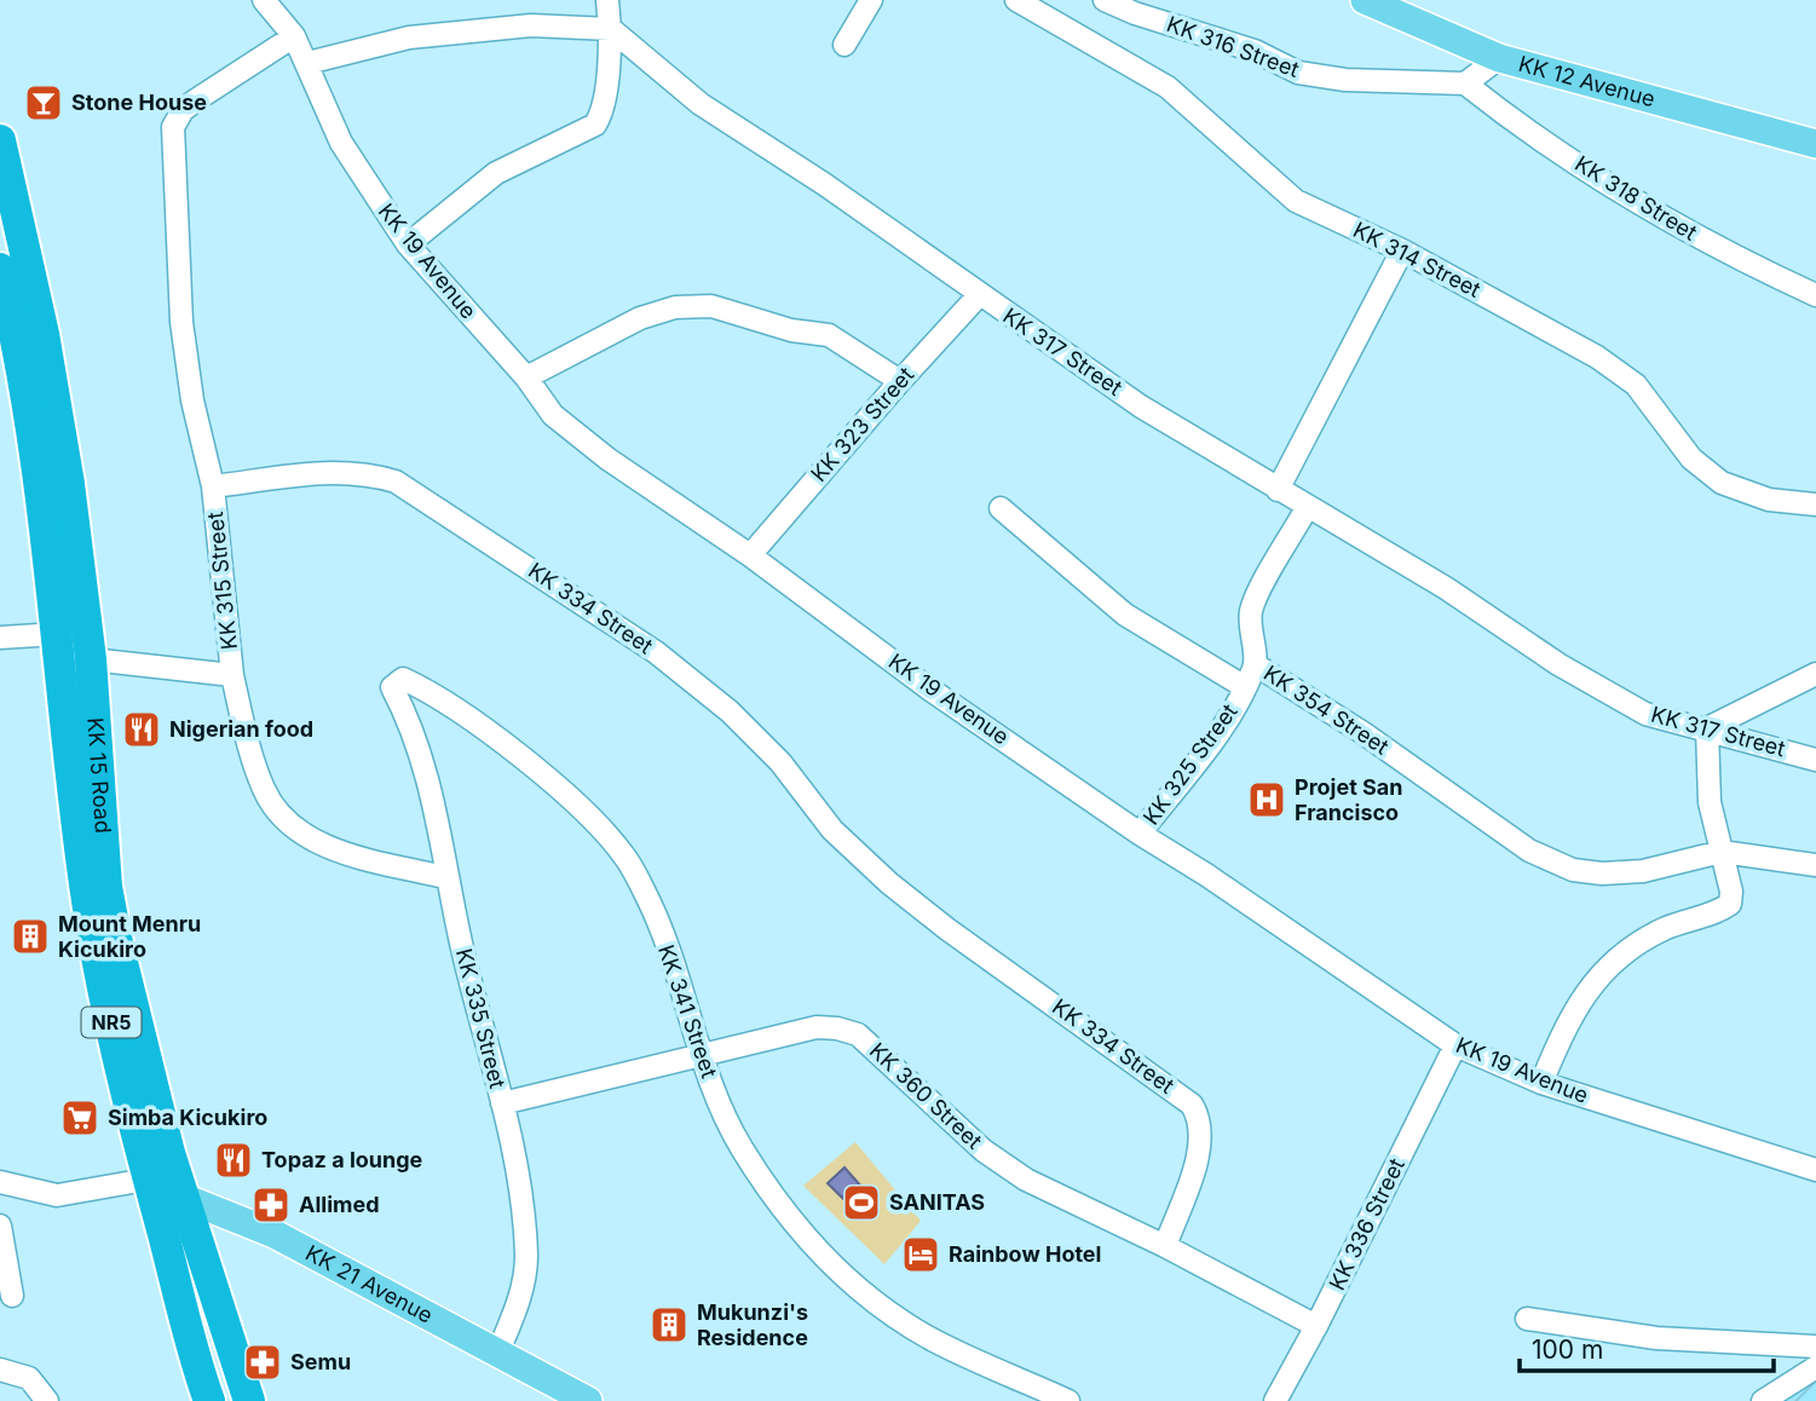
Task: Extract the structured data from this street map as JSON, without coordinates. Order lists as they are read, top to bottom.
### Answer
{
  "streets": {
    "highway": ["KK 15 Road", "NR5"],
    "main road": ["KK 12 Avenue", "KK 21 Avenue"],
    "street": [
      "KK 316 Street",
      "KK 318 Street",
      "KK 314 Street",
      "KK 19 Avenue",
      "KK 317 Street",
      "KK 323 Street",
      "KK 315 Street",
      "KK 334 Street",
      "KK 354 Street",
      "KK 325 Street",
      "KK 341 Street",
      "KK 335 Street",
      "KK 360 Street",
      "KK 336 Street"
    ]
  },
  "crossings": [
    ["KK 316 Street", "KK 318 Street"],
    ["KK 19 Avenue", "KK 323 Street"],
    ["KK 19 Avenue", "KK 325 Street"],
    ["KK 19 Avenue", "KK 336 Street"],
    ["KK 317 Street", "KK 323 Street"],
    ["KK 317 Street", "KK 325 Street"],
    ["KK 315 Street", "KK 334 Street"],
    ["KK 315 Street", "KK 335 Street"],
    ["KK 334 Street", "KK 360 Street"],
    ["KK 354 Street", "KK 325 Street"],
    ["KK 15 Road", "KK 21 Avenue"],
    ["KK 341 Street", "KK 335 Street"],
    ["KK 341 Street", "KK 360 Street"],
    ["KK 335 Street", "KK 360 Street"],
    ["KK 335 Street", "KK 21 Avenue"],
    ["KK 360 Street", "KK 336 Street"]
  ],
  "places": {
    "bar": ["Stone House"],
    "restaurant": ["Nigerian food", "Topaz a lounge"],
    "hospital": ["Projet San Francisco"],
    "building": ["Mount Menru Kicukiro", "Mukunzi's Residence"],
    "supermarket": ["Simba Kicukiro"],
    "sports": ["SANITAS"],
    "pharmacy": ["Allimed", "Semu"],
    "hotel": ["Rainbow Hotel"]
  },
  "scale_bar": "100 m"
}
